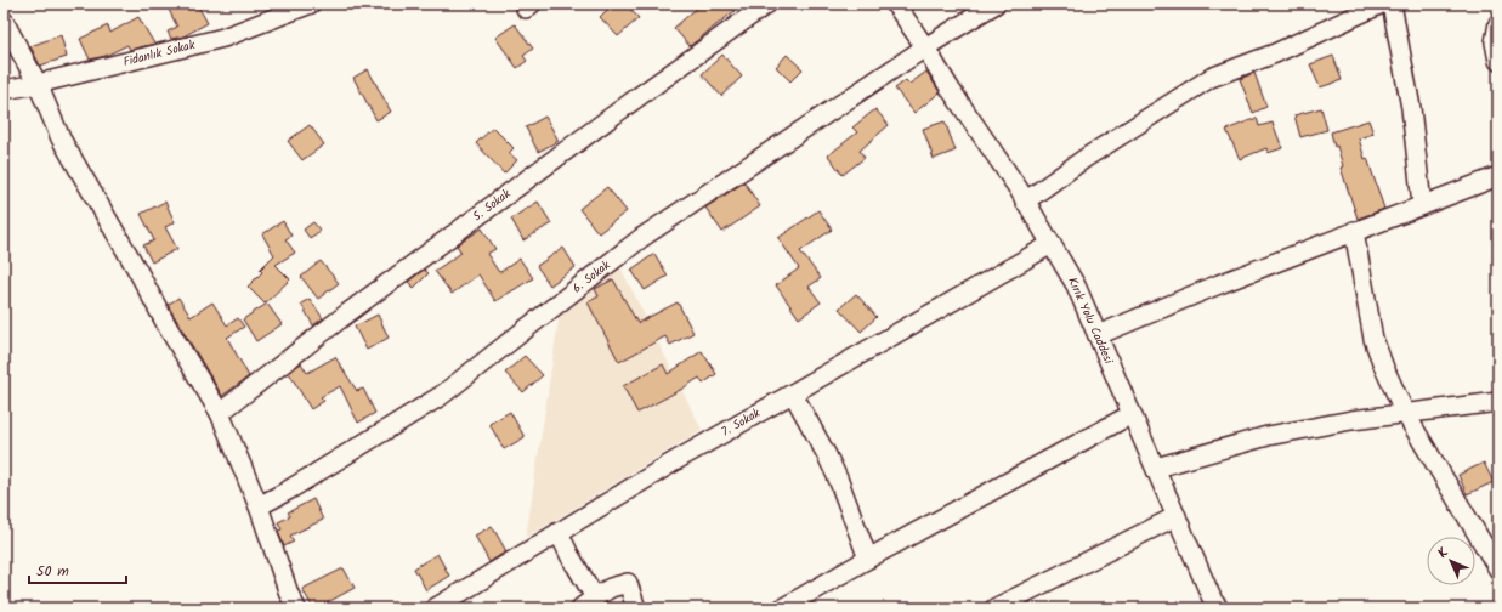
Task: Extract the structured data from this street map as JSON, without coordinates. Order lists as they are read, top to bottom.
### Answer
{
  "streets": {
    "street": [
      "Fidanlık Sokak",
      "5. Sokak",
      "6. Sokak",
      "Kırık Yolu Caddesi",
      "7. Sokak"
    ]
  },
  "crossings": [
    ["6. Sokak", "Kırık Yolu Caddesi"],
    ["Kırık Yolu Caddesi", "7. Sokak"]
  ],
  "scale_bar": "50 m",
  "north": "top left"
}
